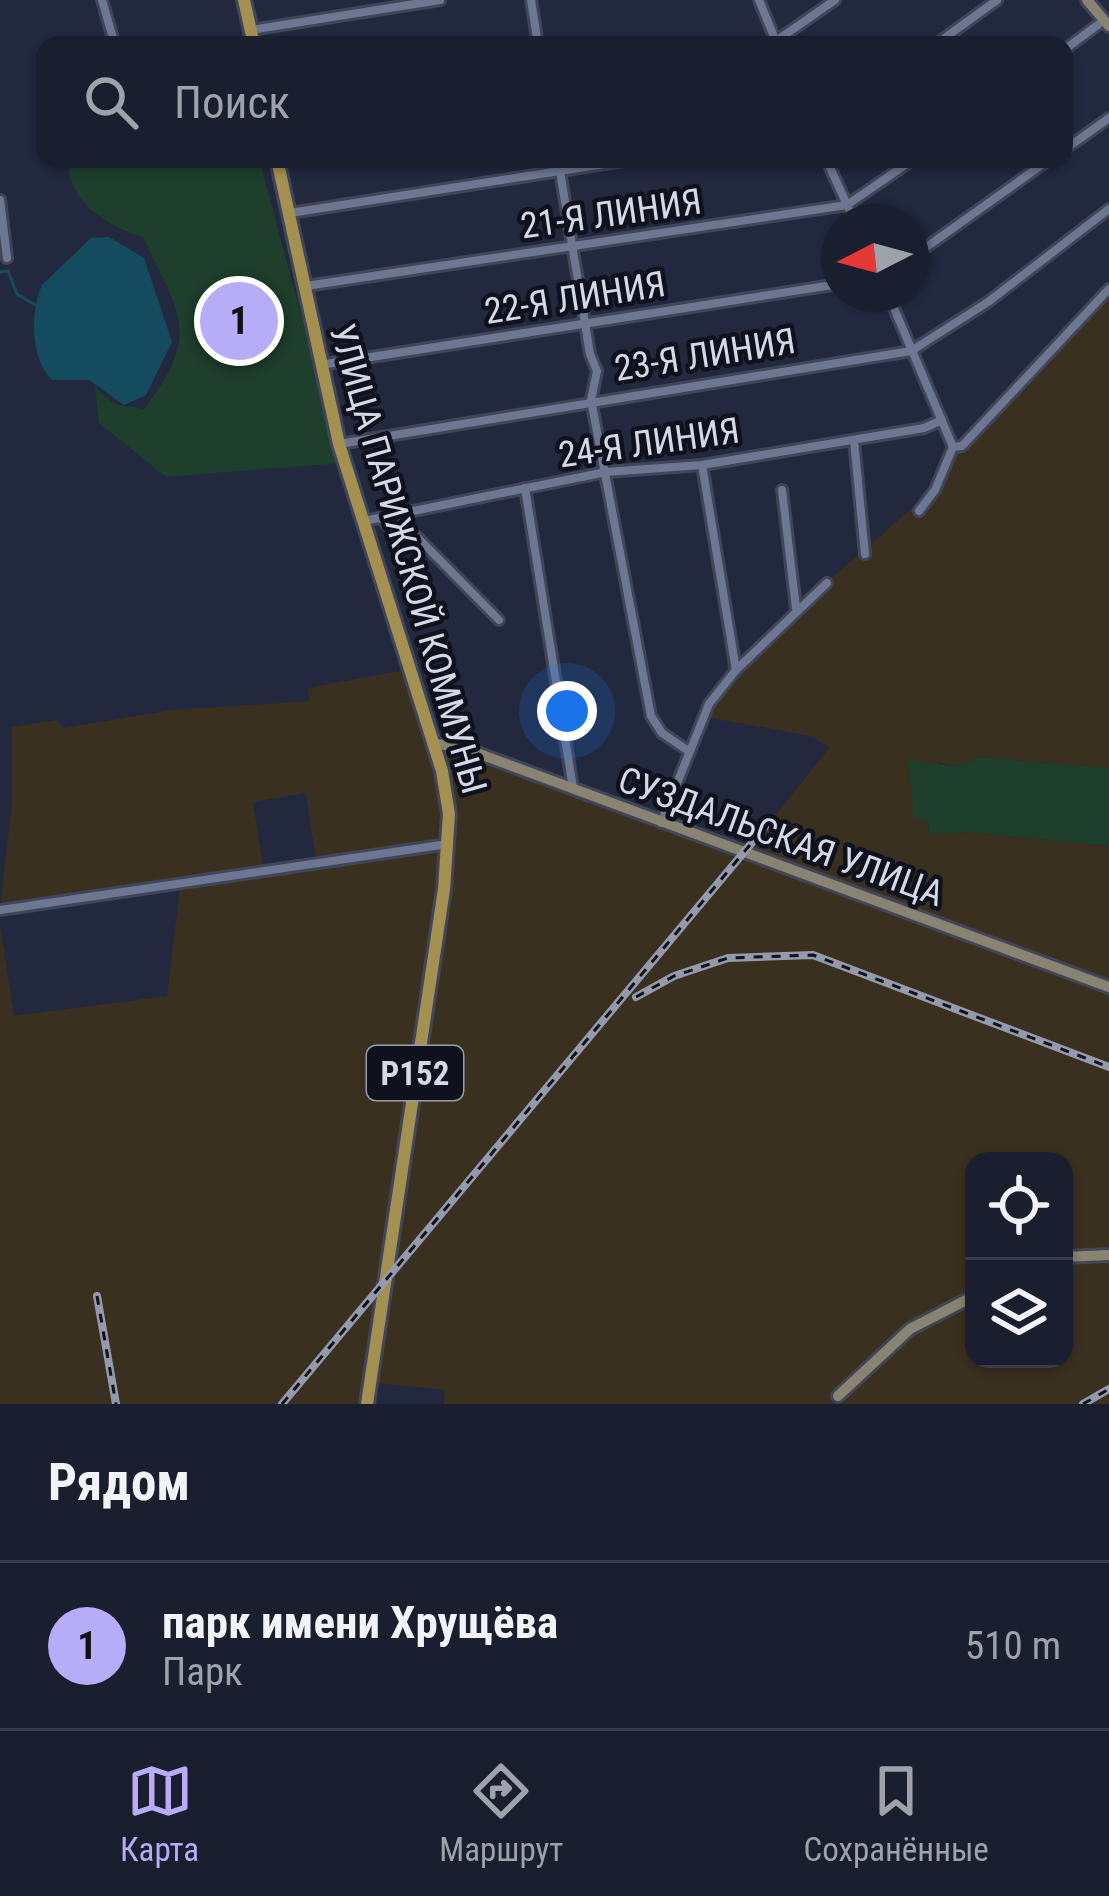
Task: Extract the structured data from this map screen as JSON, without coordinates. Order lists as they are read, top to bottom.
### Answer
{
  "streets": {
    "main road": ["УЛИЦА ПАРИЖСКОЙ КОММУНЫ", "СУЗДАЛЬСКАЯ УЛИЦА", "Р152"],
    "street": [
      "21-Я ЛИНИЯ",
      "22-Я ЛИНИЯ",
      "23-Я ЛИНИЯ",
      "24-Я ЛИНИЯ"
    ]
  },
  "crossings": [
    ["21-Я ЛИНИЯ", "УЛИЦА ПАРИЖСКОЙ КОММУНЫ"],
    ["22-Я ЛИНИЯ", "УЛИЦА ПАРИЖСКОЙ КОММУНЫ"],
    ["23-Я ЛИНИЯ", "УЛИЦА ПАРИЖСКОЙ КОММУНЫ"],
    ["24-Я ЛИНИЯ", "УЛИЦА ПАРИЖСКОЙ КОММУНЫ"],
    ["УЛИЦА ПАРИЖСКОЙ КОММУНЫ", "СУЗДАЛЬСКАЯ УЛИЦА"]
  ],
  "north": "left",
  "page": {
    "search": "Поиск",
    "pins": "1",
    "heading": "Рядом",
    "list": [
      {
        "mark": "1",
        "name": "парк имени Хрущёва",
        "note": "Парк",
        "value": "510 m"
      }
    ],
    "nav": ["Карта", "Маршрут", "Сохранённые"]
  }
}
